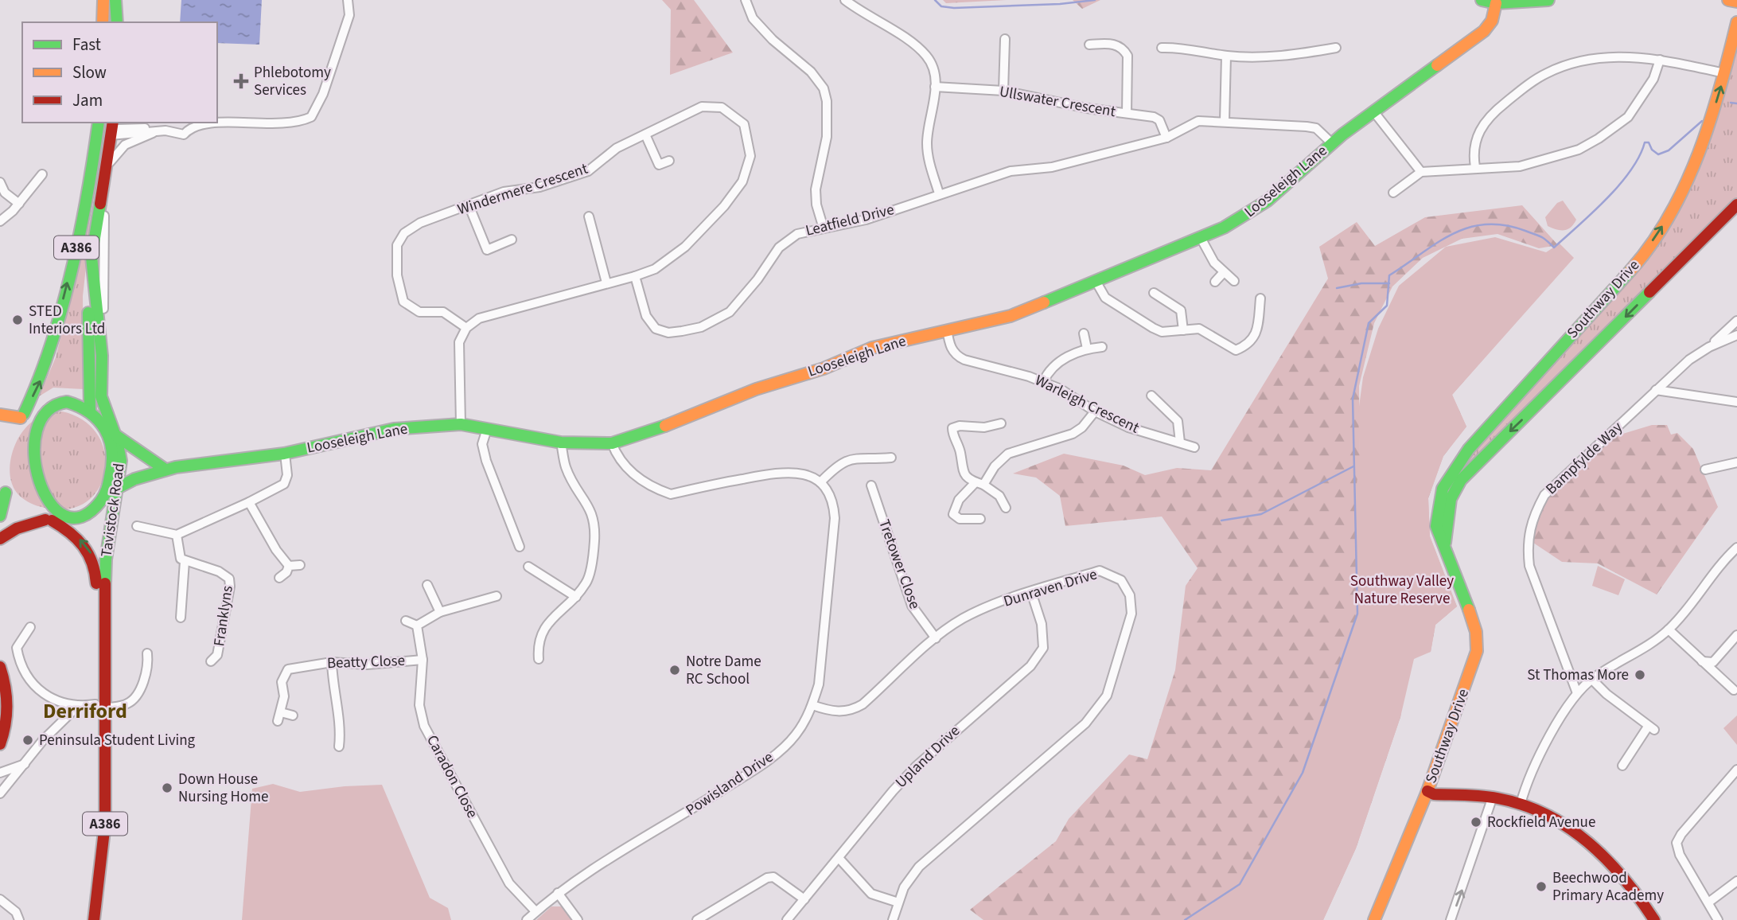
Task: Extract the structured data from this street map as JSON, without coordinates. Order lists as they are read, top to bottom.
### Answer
{
  "streets": {
    "main road": [
      "Looseleigh Lane",
      "A386",
      "Southway Drive",
      "Tavistock Road"
    ],
    "street": [
      "Ullswater Crescent",
      "Windermere Crescent",
      "Leatfield Drive",
      "Warleigh Crescent",
      "Bampfylde Way",
      "Tretower Close",
      "Dunraven Drive",
      "Franklyns",
      "Beatty Close",
      "Upland Drive",
      "Caradon Close",
      "Powisland Drive"
    ]
  },
  "crossings": [
    ["Ullswater Crescent", "Leatfield Drive"],
    ["Looseleigh Lane", "Leatfield Drive"],
    ["Looseleigh Lane", "Warleigh Crescent"],
    ["Looseleigh Lane", "Tavistock Road"],
    ["Windermere Crescent", "Leatfield Drive"],
    ["A386", "Tavistock Road"],
    ["Tretower Close", "Dunraven Drive"],
    ["Dunraven Drive", "Upland Drive"],
    ["Dunraven Drive", "Powisland Drive"],
    ["Beatty Close", "Caradon Close"],
    ["Caradon Close", "Powisland Drive"]
  ],
  "districts": ["Derriford"],
  "parks": ["Southway Valley Nature Reserve"],
  "places": {
    "health": ["Phlebotomy Services"],
    "other": [
      "STED Interiors Ltd",
      "Notre Dame RC School",
      "St Thomas More",
      "Peninsula Student Living",
      "Down House Nursing Home",
      "Rockfield Avenue",
      "Beechwood Primary Academy"
    ]
  },
  "legend": ["Fast", "Slow", "Jam"]
}
